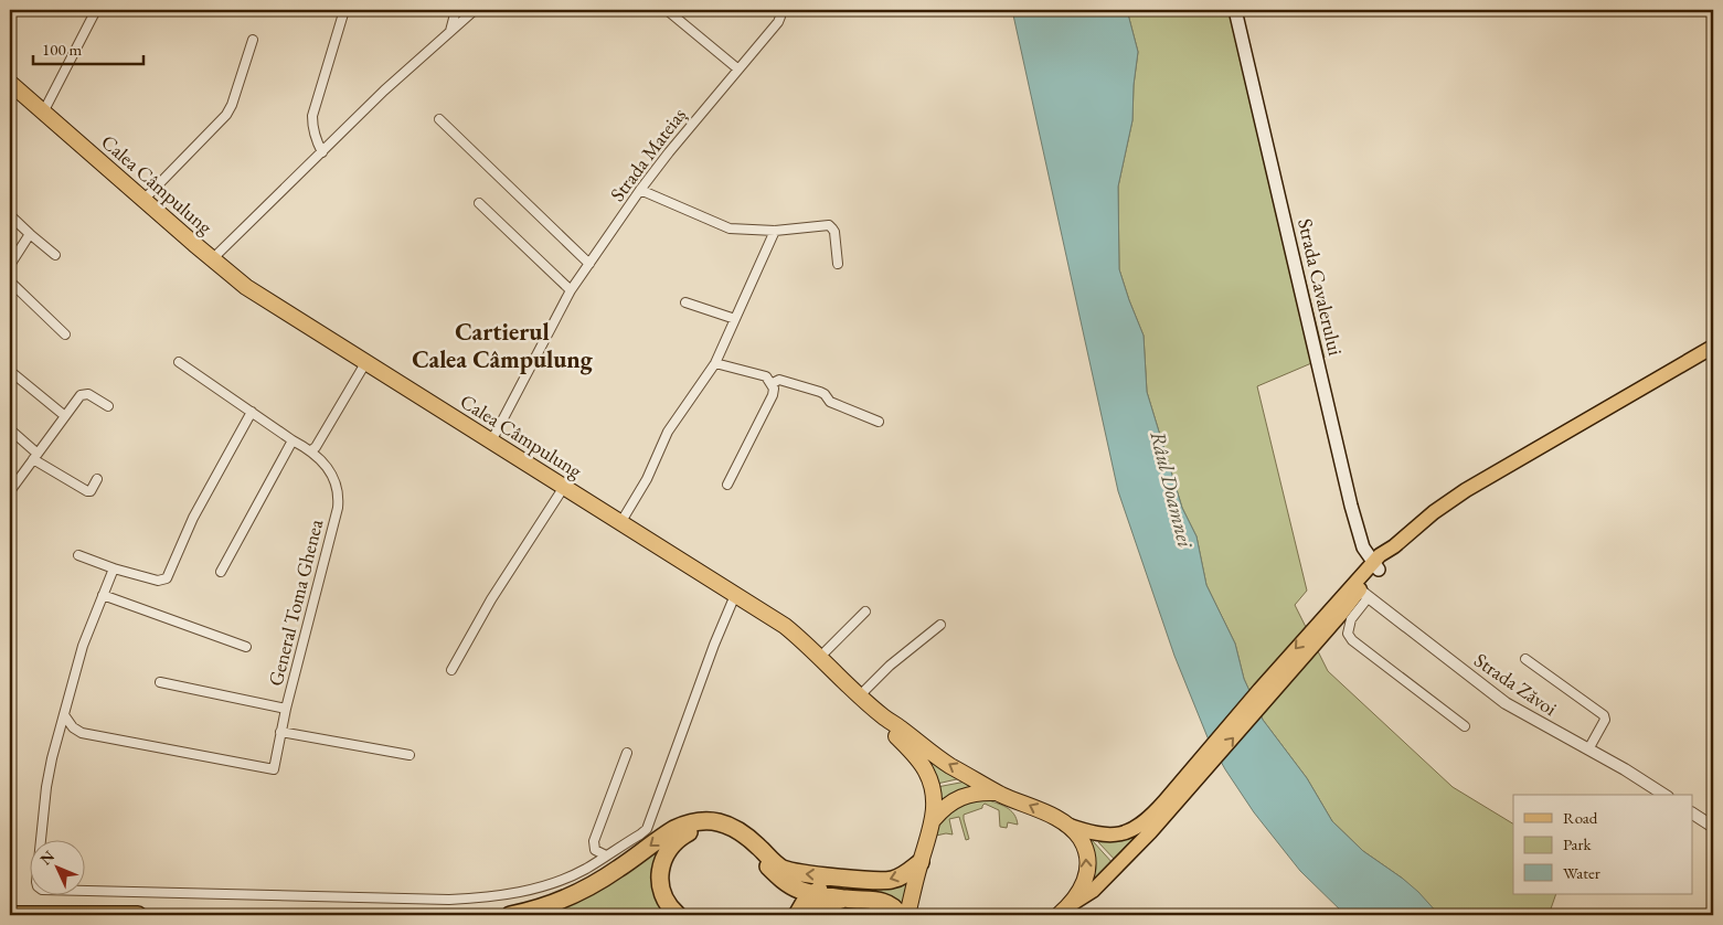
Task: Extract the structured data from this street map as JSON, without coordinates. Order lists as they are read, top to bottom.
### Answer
{
  "streets": {
    "highway": ["Calea Câmpulung"],
    "main road": ["Strada Cavalerului"],
    "street": ["Strada Mateiaș", "General Toma Ghenea", "Strada Zăvoi"]
  },
  "crossings": [
    ["Strada Mateiaș", "Calea Câmpulung"]
  ],
  "districts": ["Cartierul Calea Câmpulung"],
  "water": ["Râul Doamnei"],
  "legend": ["Road", "Park", "Water"],
  "scale_bar": "100 m",
  "north": "top left"
}
